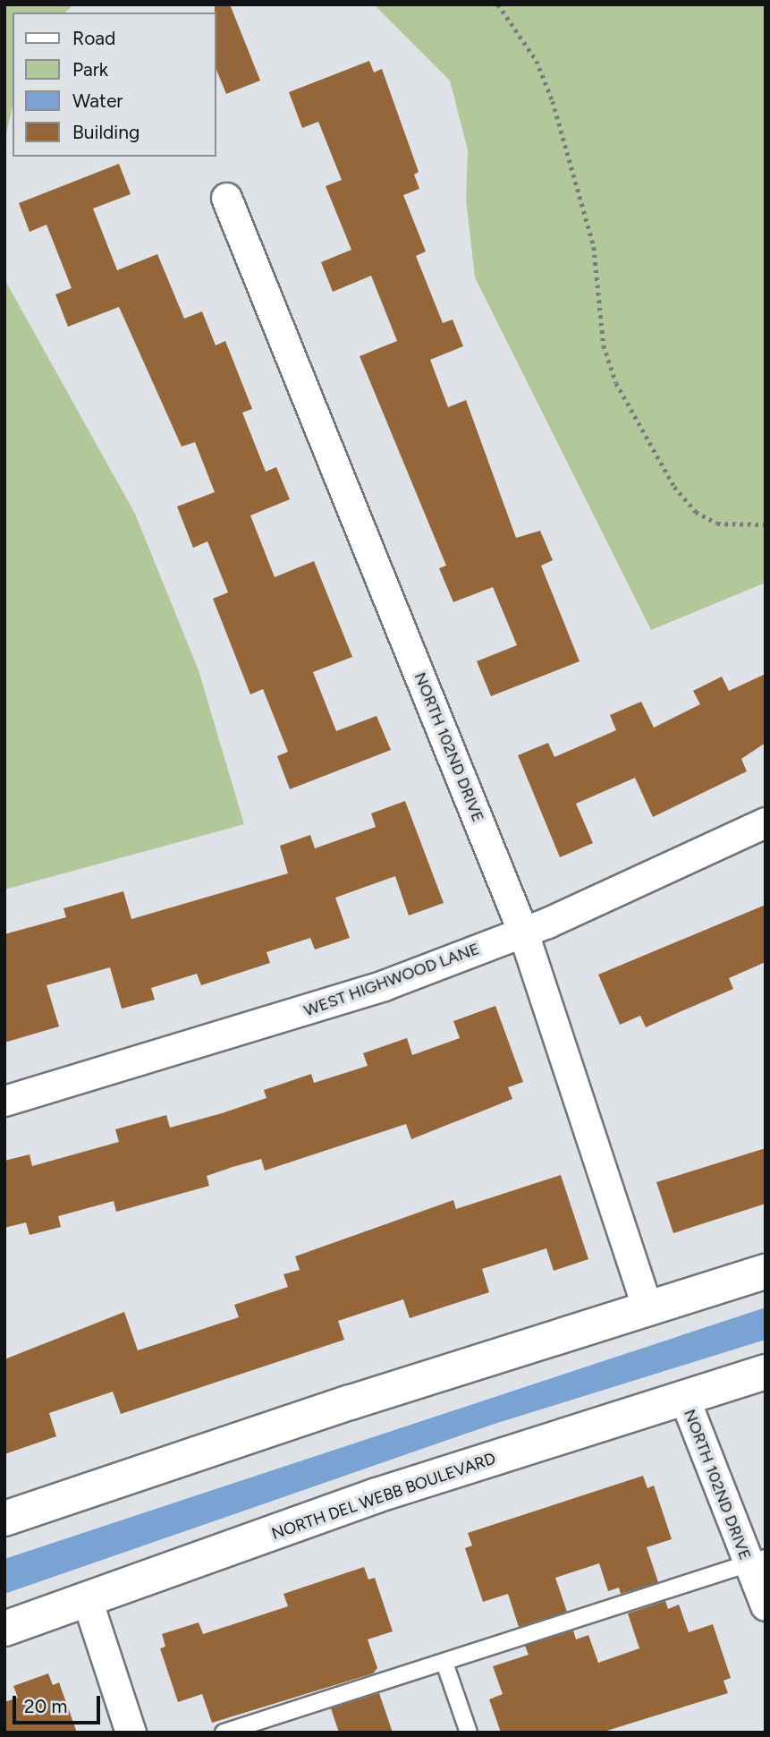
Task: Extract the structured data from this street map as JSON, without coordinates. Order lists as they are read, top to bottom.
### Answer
{
  "streets": {
    "street": ["NORTH 102ND DRIVE", "WEST HIGHWOOD LANE", "NORTH DEL WEBB BOULEVARD"]
  },
  "crossings": [
    ["NORTH 102ND DRIVE", "WEST HIGHWOOD LANE"],
    ["NORTH 102ND DRIVE", "NORTH DEL WEBB BOULEVARD"]
  ],
  "legend": [
    "Road",
    "Park",
    "Water",
    "Building"
  ],
  "scale_bar": "20 m"
}
